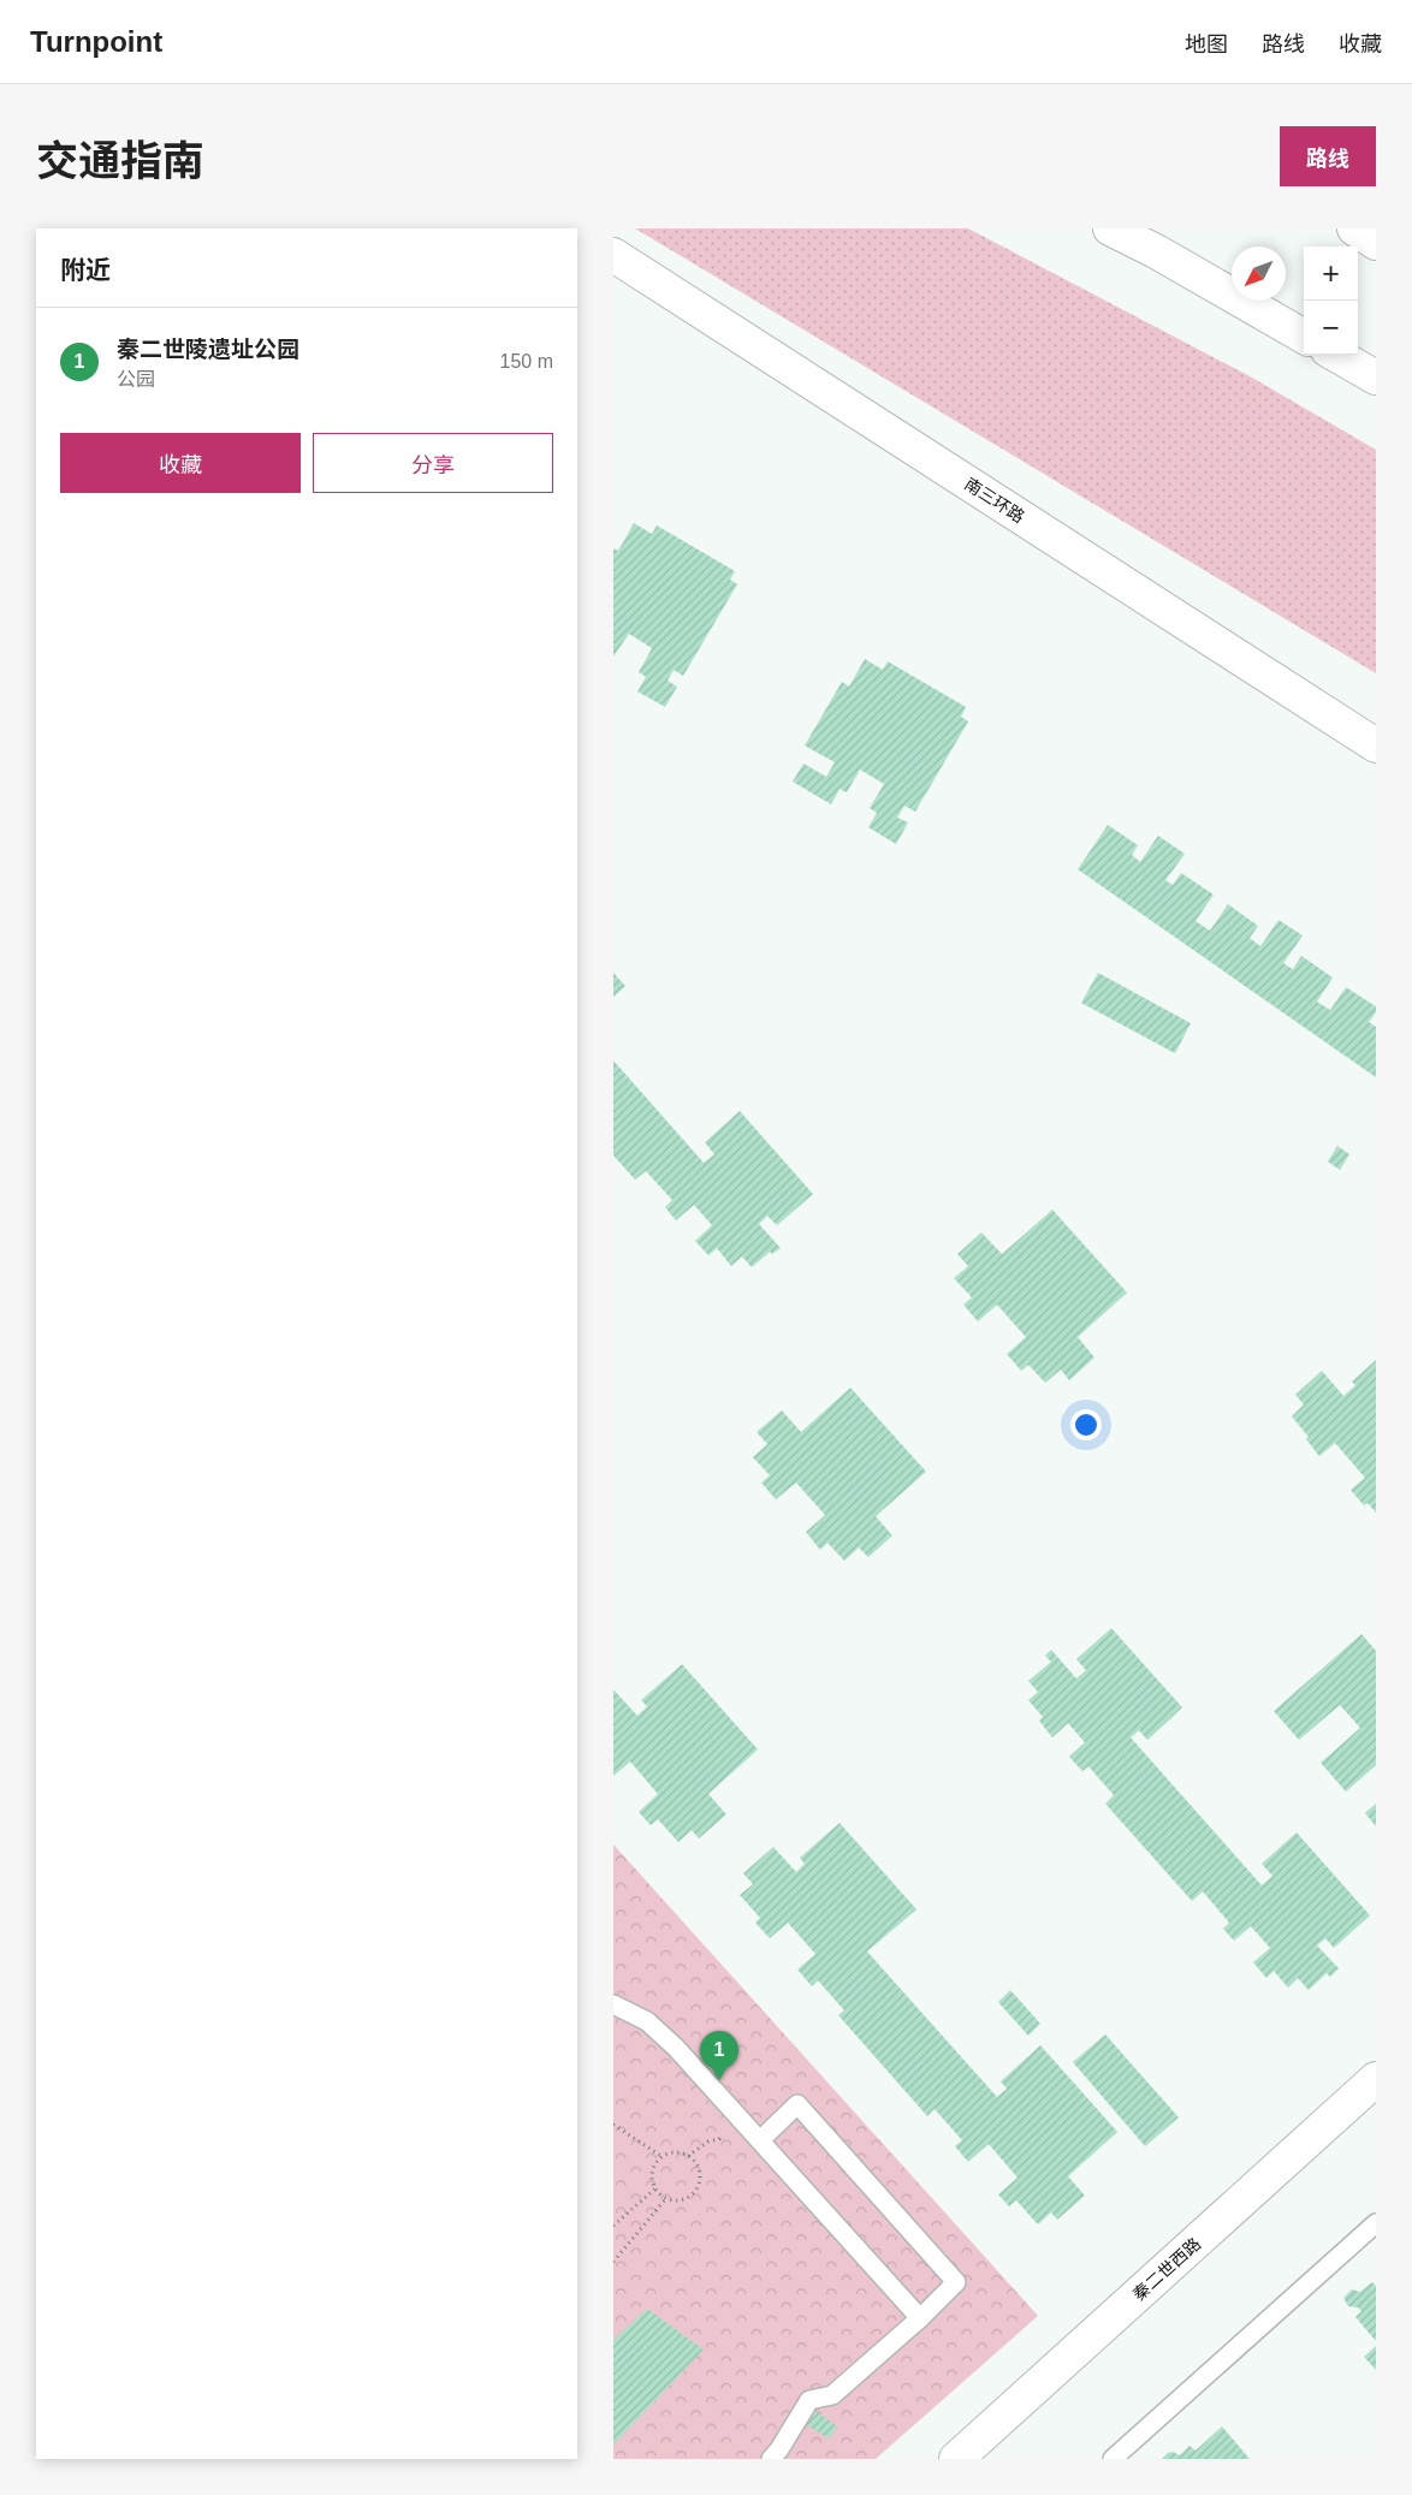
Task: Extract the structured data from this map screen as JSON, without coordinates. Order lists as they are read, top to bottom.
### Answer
{
  "streets": {
    "main road": ["南三环路", "秦二世西路"]
  },
  "north": "bottom left",
  "page": {
    "header": "Turnpoint",
    "nav": ["地图", "路线", "收藏"],
    "title": "交通指南",
    "buttons": [
      "路线",
      ["收藏", "分享"]
    ],
    "heading": "附近",
    "map_buttons": ["+", "−"],
    "list": [
      {
        "mark": "1",
        "name": "秦二世陵遗址公园",
        "note": "公园",
        "value": "150 m"
      }
    ],
    "pins": "1"
  }
}
